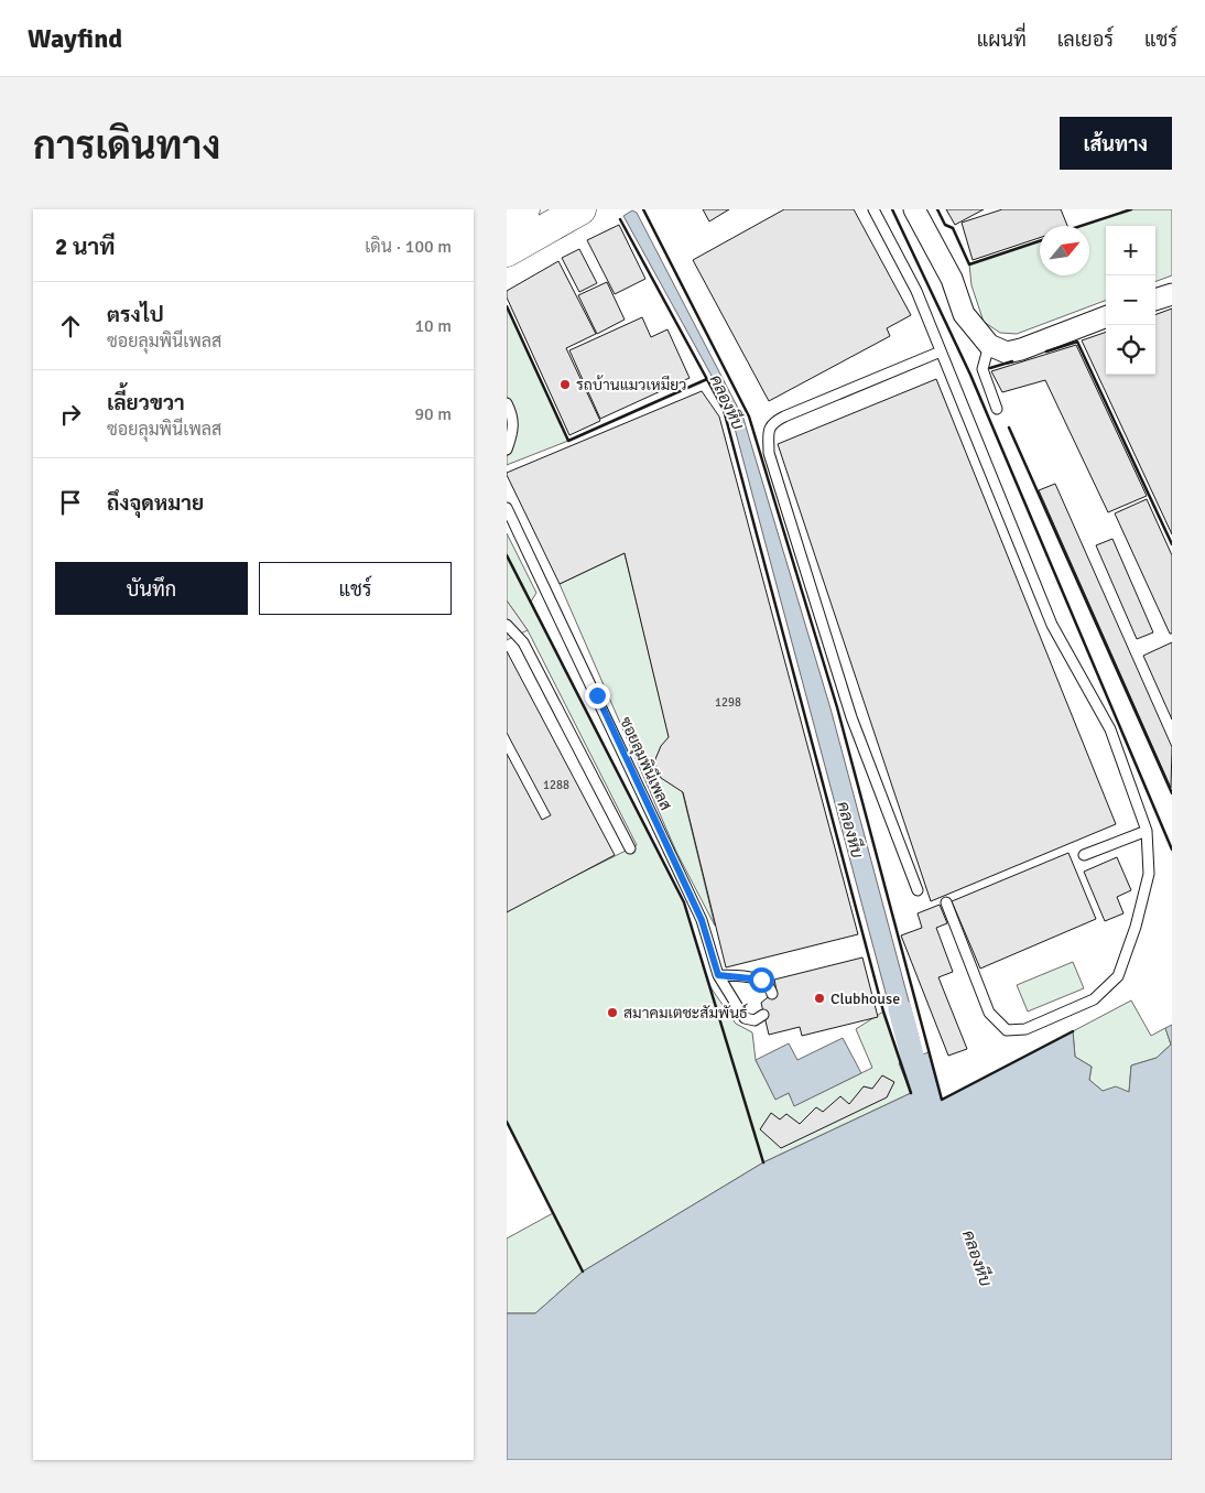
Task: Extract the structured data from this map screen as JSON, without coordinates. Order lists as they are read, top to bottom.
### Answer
{
  "streets": {
    "lane": ["ซอยลุมพินีเพลส"]
  },
  "water": ["คลองหีบ"],
  "places": ["รถบ้านแมวเหมียว", "Clubhouse", "สมาคมเตชะสัมพันธ์"],
  "house_numbers": ["1298", "1288"],
  "north": "top right",
  "page": {
    "header": "Wayfind",
    "nav": ["แผนที่", "เลเยอร์", "แชร์"],
    "buttons": [
      "เส้นทาง",
      ["บันทึก", "แชร์"]
    ],
    "title": "การเดินทาง",
    "heading": ["2 นาที", "เดิน · 100 m"],
    "map_buttons": ["+", "−"],
    "list": [
      ["ตรงไป", "ซอยลุมพินีเพลส", "10 m"],
      ["เลี้ยวขวา", "ซอยลุมพินีเพลส", "90 m"],
      "ถึงจุดหมาย"
    ]
  }
}
